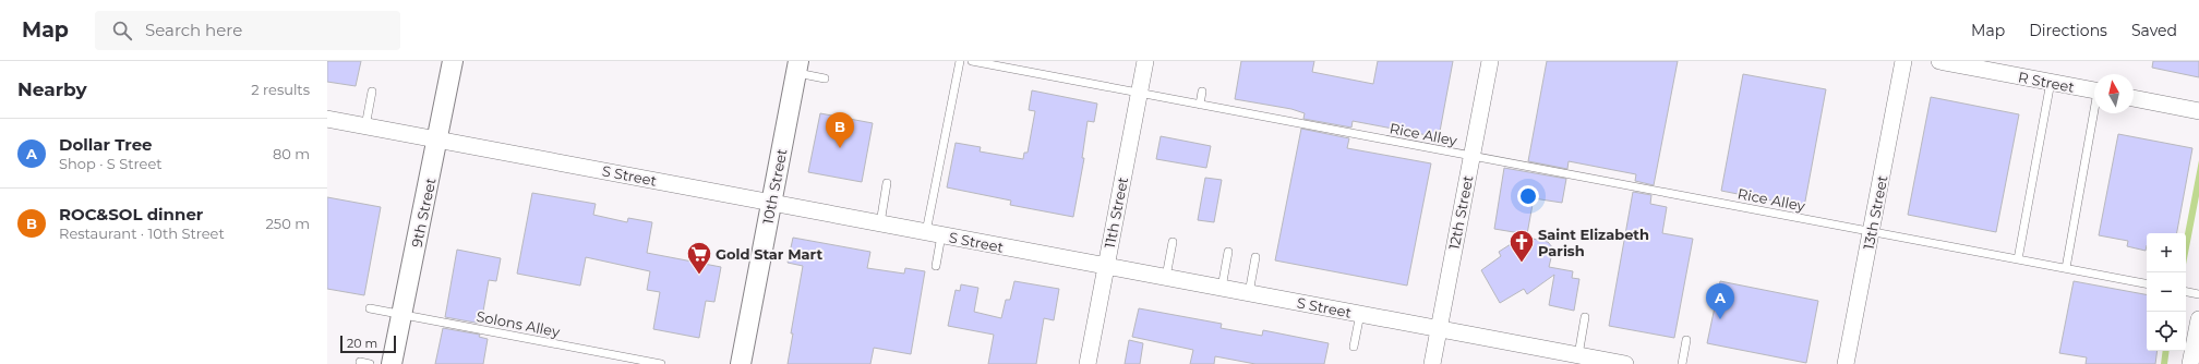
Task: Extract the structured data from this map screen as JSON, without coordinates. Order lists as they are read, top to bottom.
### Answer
{
  "streets": {
    "street": [
      "R Street",
      "S Street",
      "10th Street",
      "9th Street",
      "11th Street",
      "12th Street",
      "13th Street"
    ],
    "lane": ["Rice Alley", "Solons Alley"]
  },
  "crossings": [
    ["Rice Alley", "11th Street"],
    ["Rice Alley", "12th Street"],
    ["Rice Alley", "13th Street"],
    ["S Street", "10th Street"],
    ["S Street", "9th Street"],
    ["S Street", "11th Street"],
    ["S Street", "12th Street"],
    ["9th Street", "Solons Alley"]
  ],
  "places": {
    "church": ["Saint Elizabeth Parish"],
    "supermarket": ["Gold Star Mart"]
  },
  "scale_bar": "20 m",
  "north": "top",
  "page": {
    "header": "Map",
    "search": "Search here",
    "nav": ["Map", "Directions", "Saved"],
    "heading": ["Nearby", "2 results"],
    "pins": ["B", "A"],
    "list": [
      {
        "mark": "A",
        "name": "Dollar Tree",
        "note": "Shop · S Street",
        "value": "80 m"
      },
      {
        "mark": "B",
        "name": "ROC&SOL dinner",
        "note": "Restaurant · 10th Street",
        "value": "250 m"
      }
    ],
    "map_buttons": ["+", "−"],
    "scale": "20 m"
  }
}
